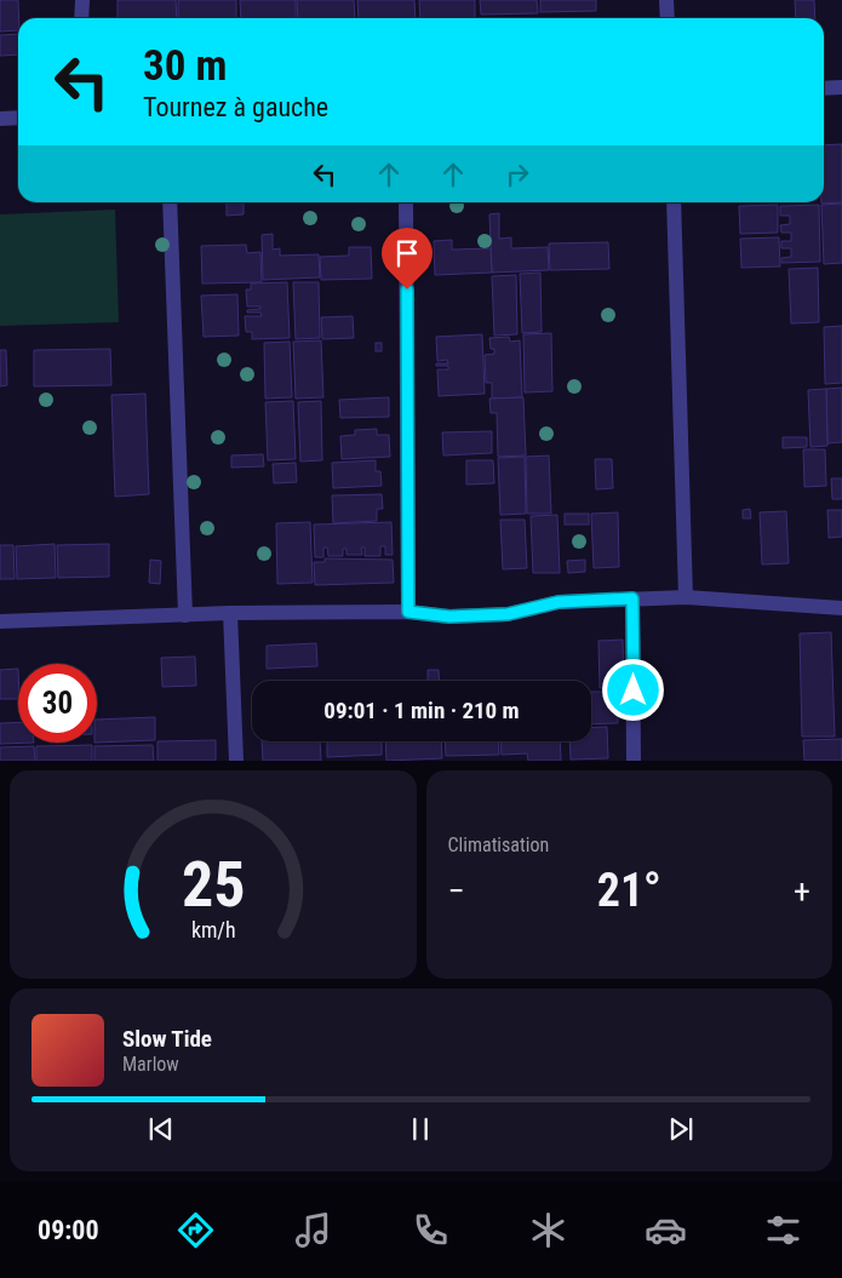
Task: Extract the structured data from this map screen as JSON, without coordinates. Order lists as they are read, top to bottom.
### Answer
{
  "page": {
    "turn": ["30 m", "Tournez à gauche"],
    "limit": "30",
    "trip": "09:01 · 1 min · 210 m",
    "tile": "Climatisation",
    "heat": ["−", "21°", "+"],
    "song": ["Slow Tide", "Marlow"],
    "tabs": "09:00",
    "gauge": ["25", "km/h"]
  }
}
